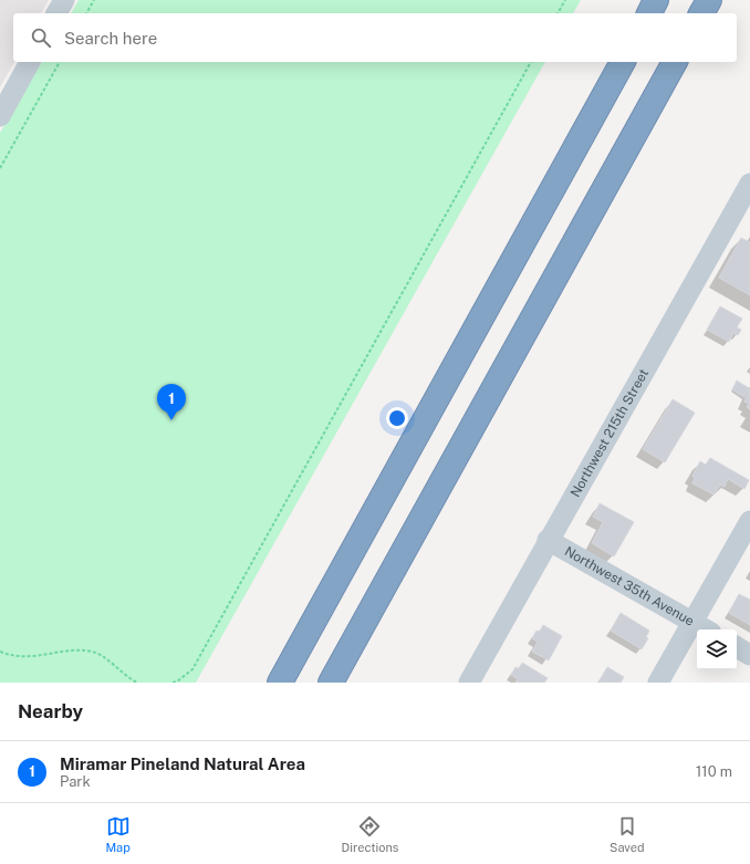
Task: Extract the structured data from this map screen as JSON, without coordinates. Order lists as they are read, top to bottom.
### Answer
{
  "streets": {
    "street": ["Northwest 215th Street", "Northwest 35th Avenue"]
  },
  "crossings": [
    ["Northwest 215th Street", "Northwest 35th Avenue"]
  ],
  "page": {
    "search": "Search here",
    "pins": "1",
    "heading": "Nearby",
    "list": [
      {
        "mark": "1",
        "name": "Miramar Pineland Natural Area",
        "note": "Park",
        "value": "110 m"
      }
    ],
    "nav": ["Map", "Directions", "Saved"]
  }
}
